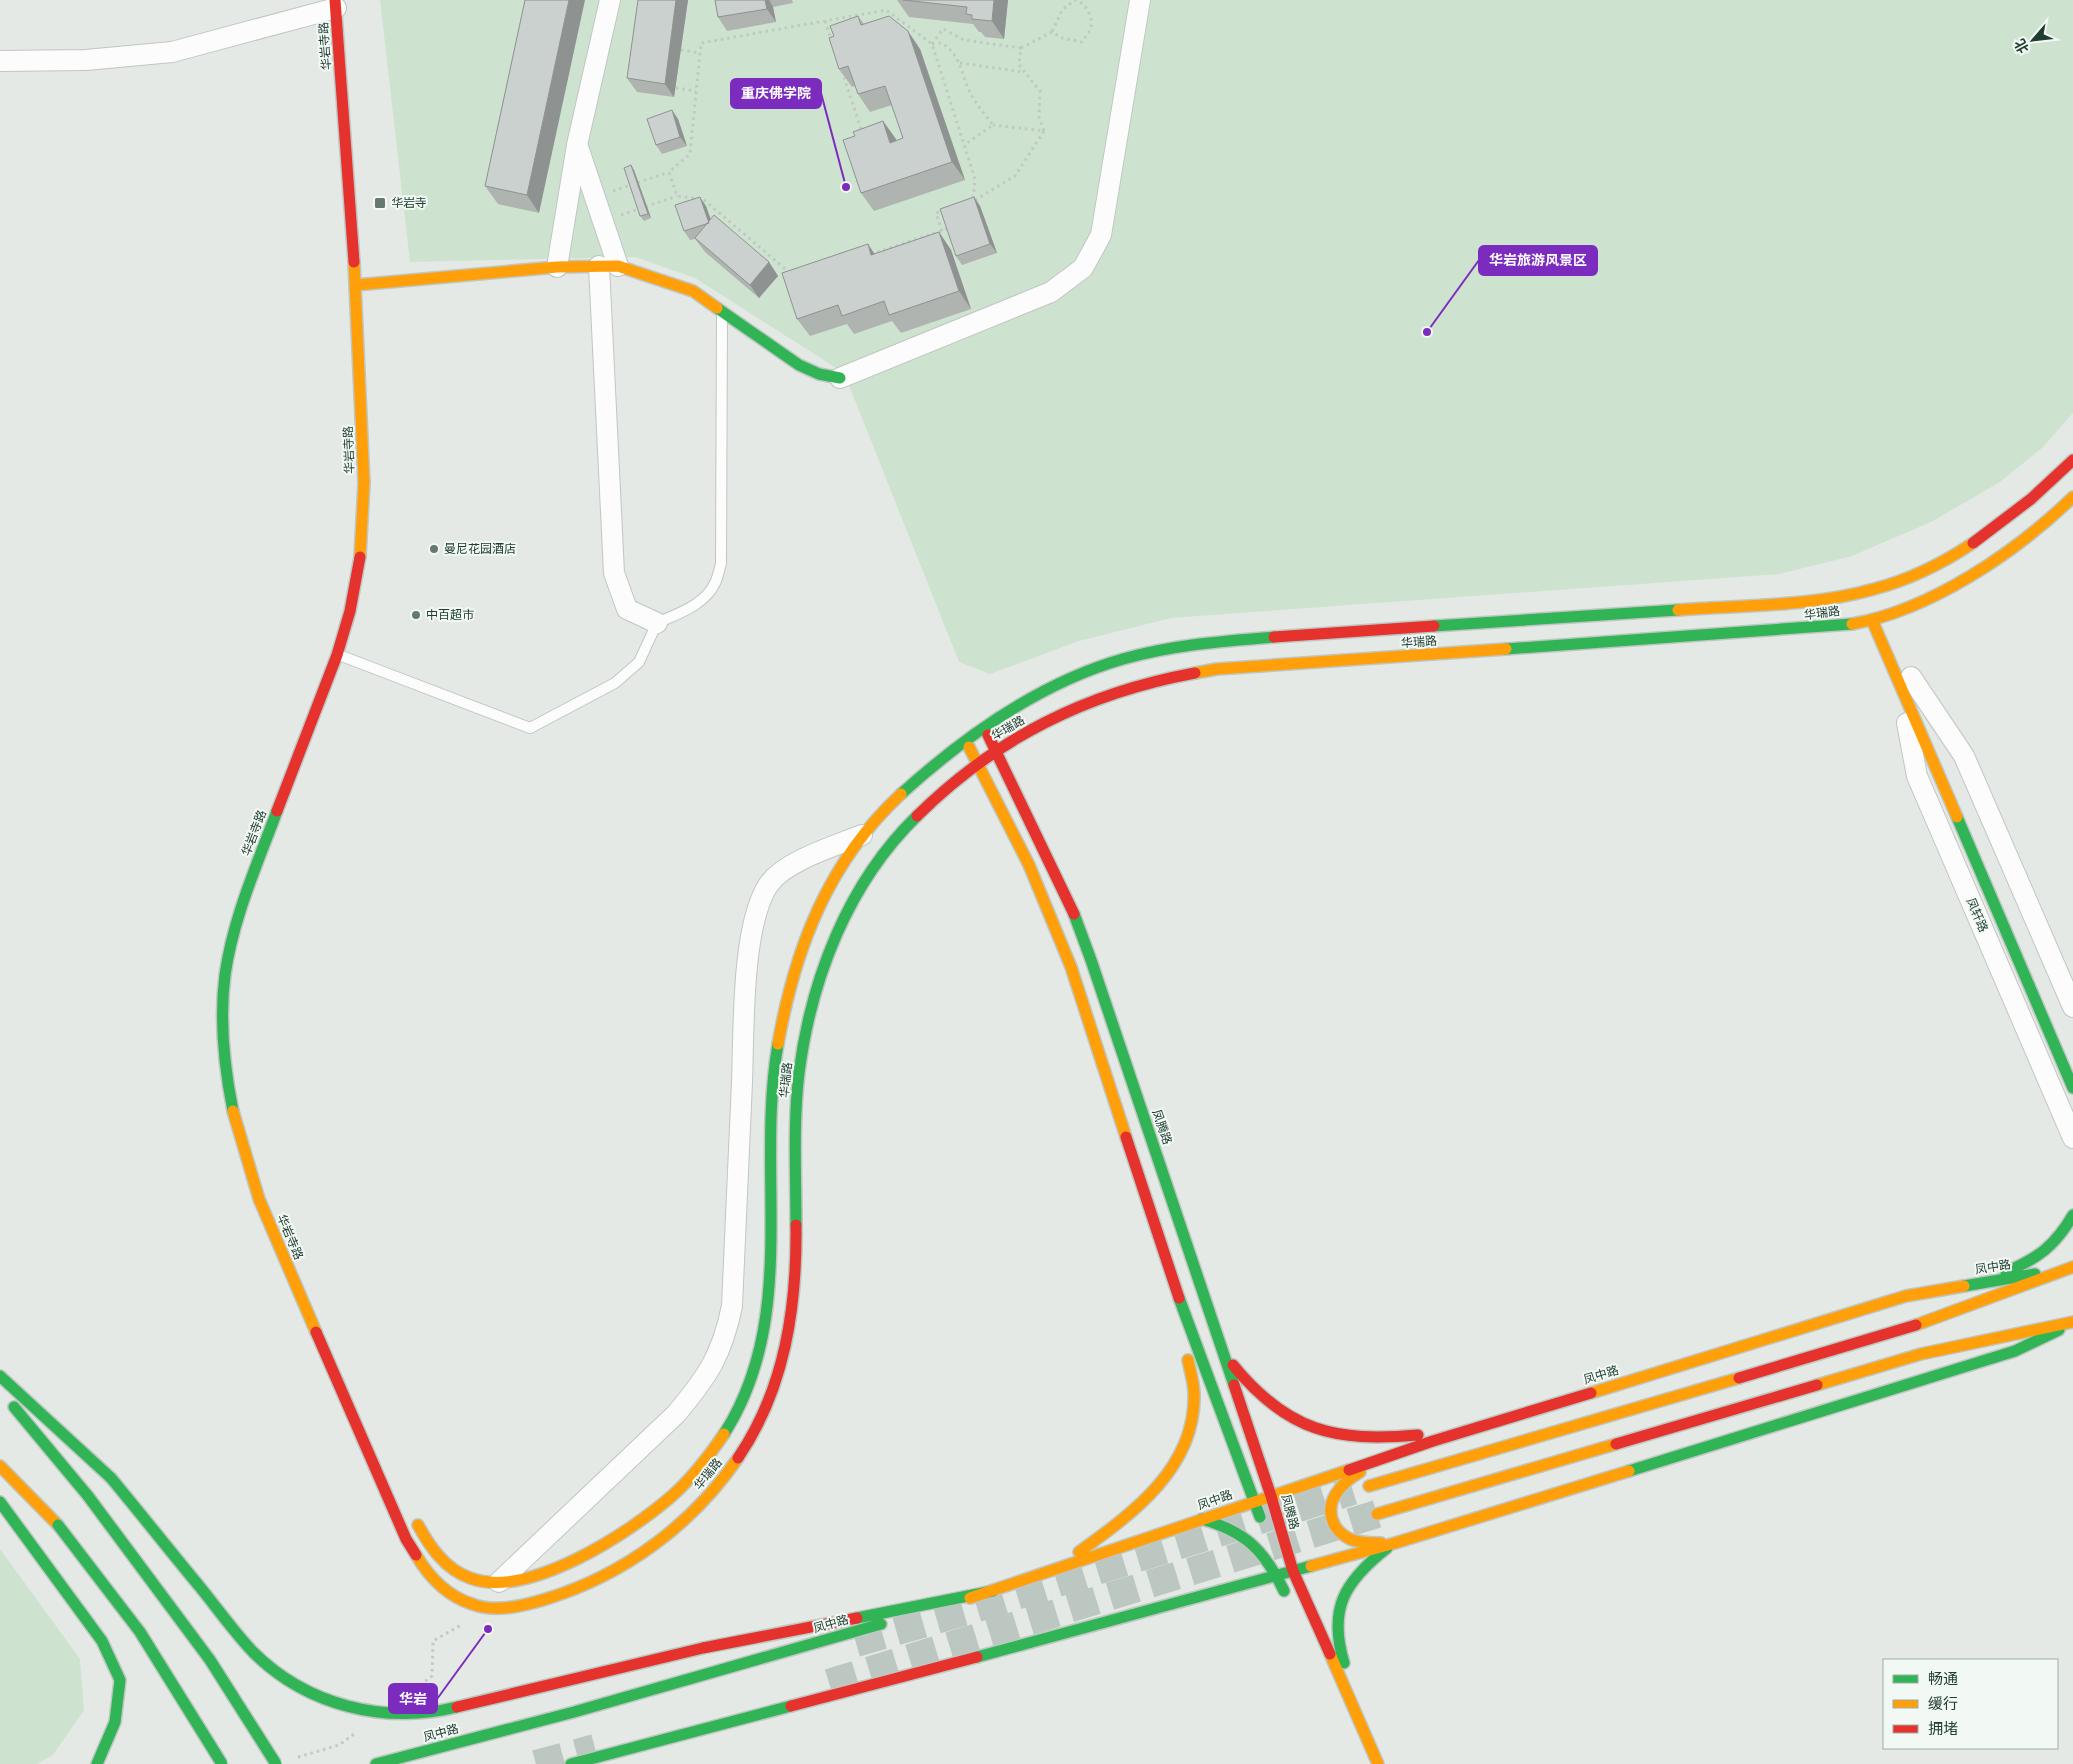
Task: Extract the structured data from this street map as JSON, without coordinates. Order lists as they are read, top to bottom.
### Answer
{
  "streets": {
    "street": [
      "华岩寺路",
      "华瑞路",
      "凤轩路",
      "凤腾路",
      "凤中路"
    ]
  },
  "crossings": [
    ["华岩寺路", "华瑞路"],
    ["华瑞路", "凤轩路"],
    ["华瑞路", "凤腾路"],
    ["凤腾路", "凤中路"]
  ],
  "places": {
    "other": [
      "重庆佛学院",
      "华岩旅游风景区",
      "曼尼花园酒店",
      "中百超市",
      "华岩"
    ],
    "transit": ["华岩寺"]
  },
  "legend": ["畅通", "缓行", "拥堵"],
  "north": "bottom left"
}
